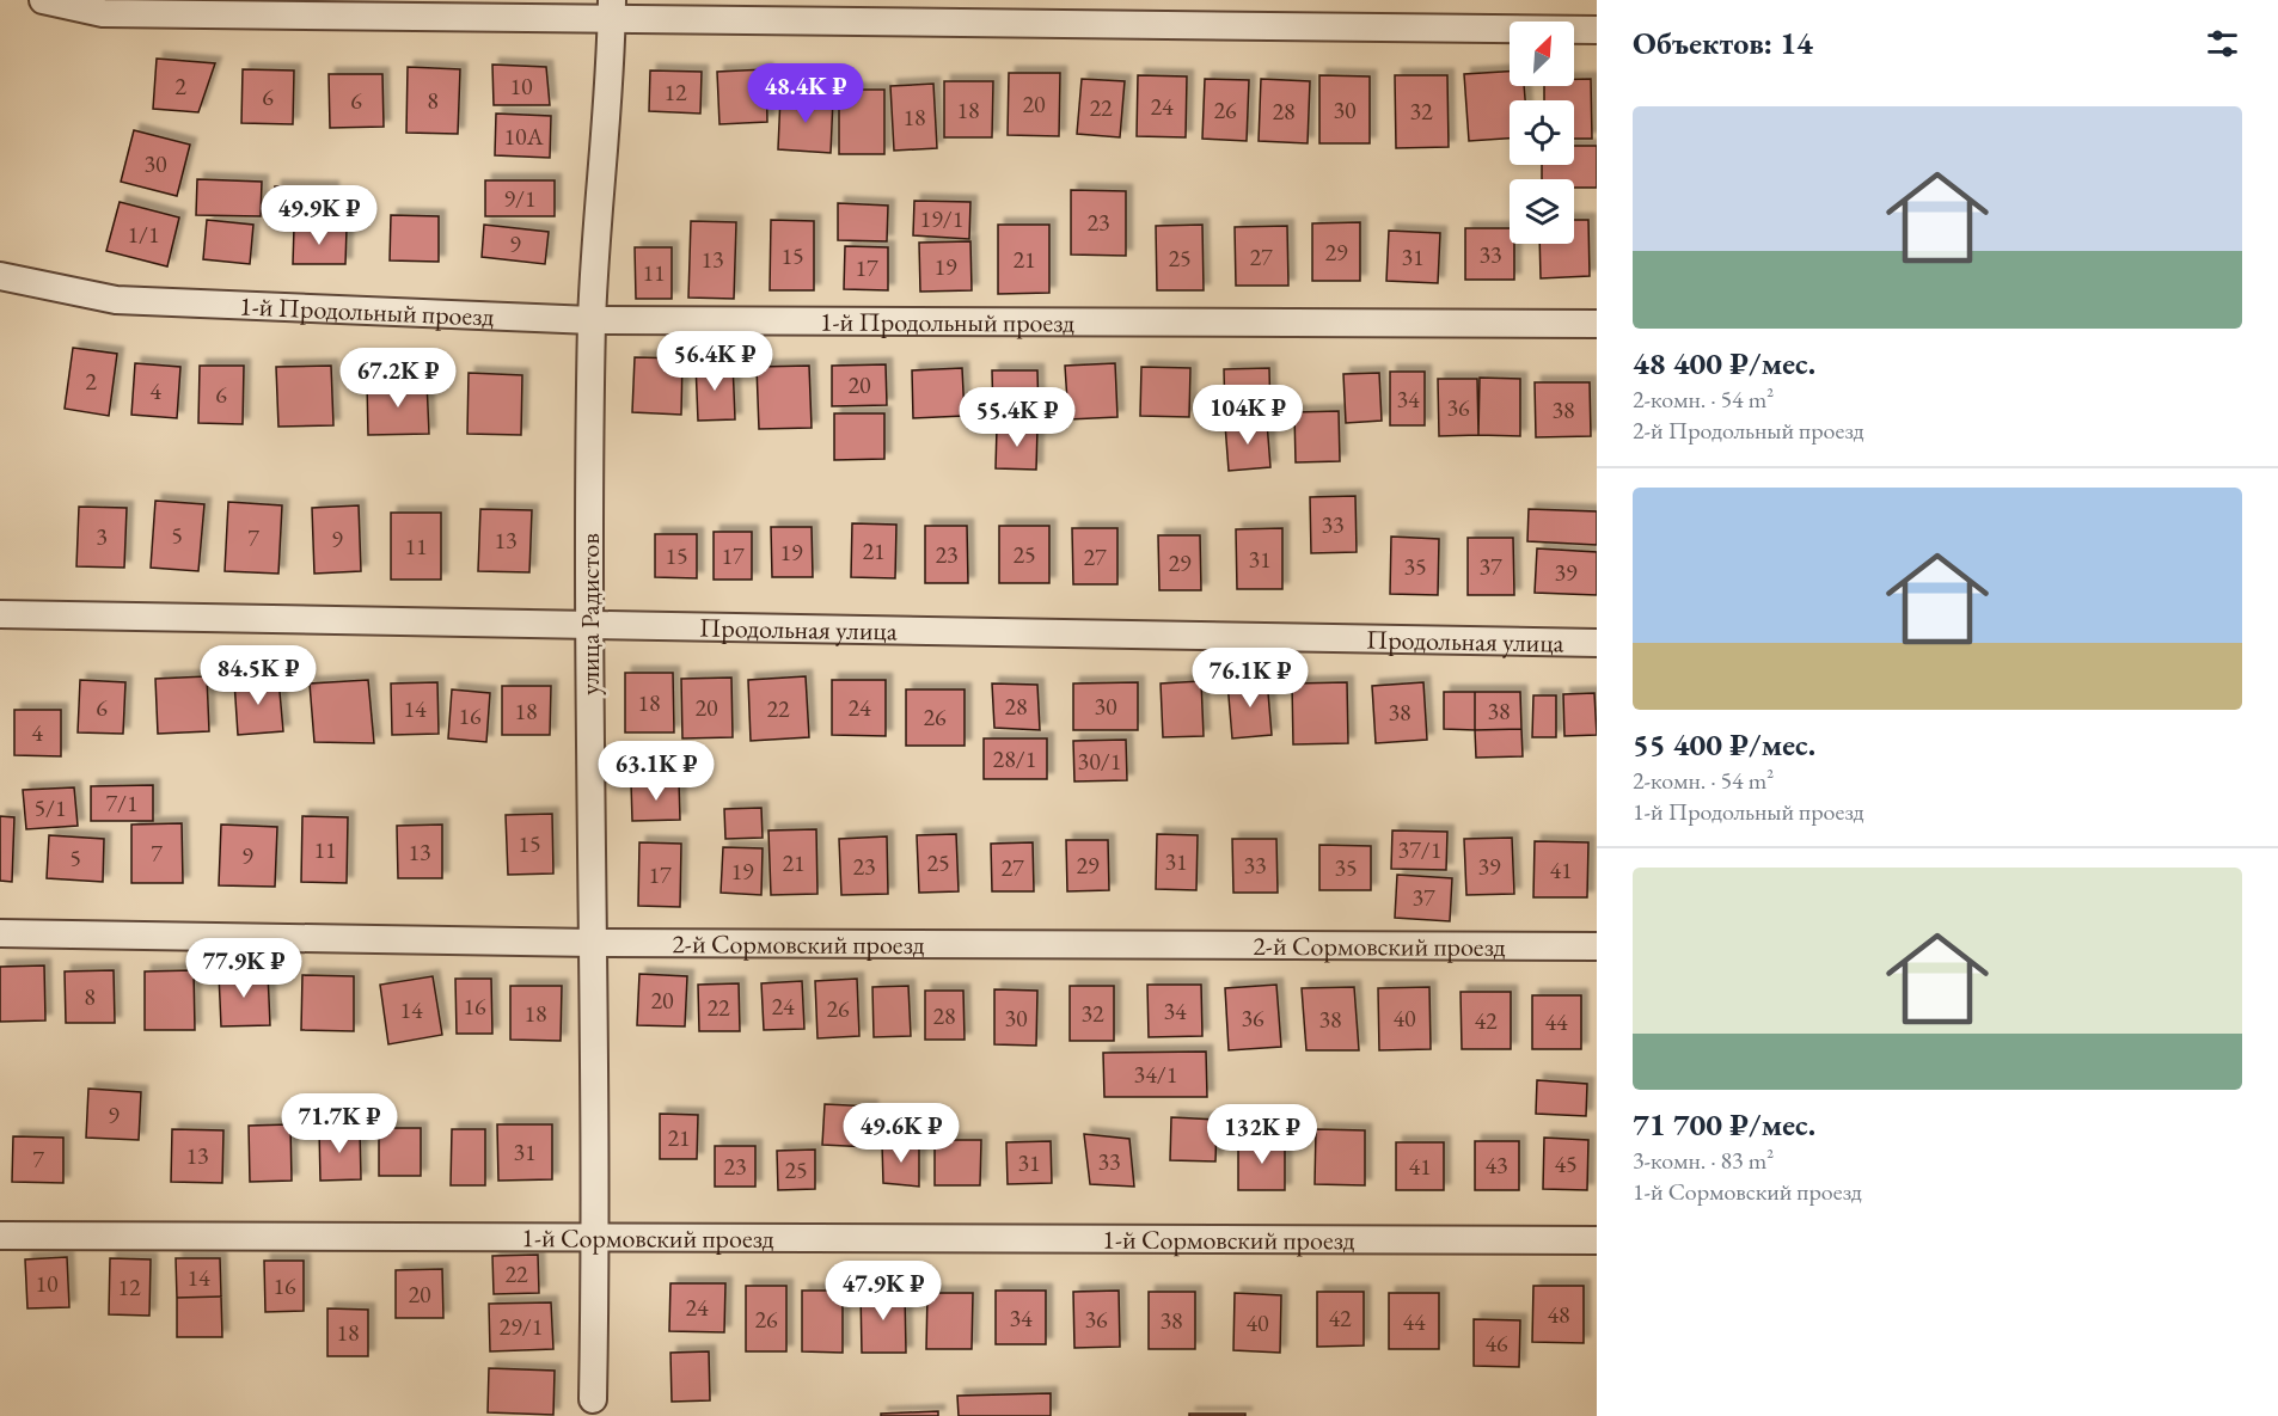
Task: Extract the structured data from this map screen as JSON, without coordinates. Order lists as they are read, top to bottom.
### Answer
{
  "streets": {
    "street": [
      "1-й Продольный проезд",
      "улица Радистов",
      "Продольная улица",
      "2-й Сормовский проезд",
      "1-й Сормовский проезд"
    ]
  },
  "crossings": [
    ["1-й Продольный проезд", "улица Радистов"],
    ["улица Радистов", "Продольная улица"],
    ["улица Радистов", "2-й Сормовский проезд"],
    ["улица Радистов", "1-й Сормовский проезд"]
  ],
  "house_numbers": [
    "2",
    "10",
    "12",
    "6",
    "6",
    "8",
    "20",
    "24",
    "22",
    "18",
    "26",
    "30",
    "28",
    "32",
    "18",
    "10А",
    "30",
    "9/1",
    "19/1",
    "23",
    "1/1",
    "9",
    "29",
    "33",
    "15",
    "27",
    "31",
    "25",
    "13",
    "21",
    "19",
    "17",
    "11",
    "2",
    "20",
    "4",
    "6",
    "34",
    "36",
    "38",
    "33",
    "5",
    "3",
    "7",
    "9",
    "13",
    "11",
    "21",
    "19",
    "23",
    "25",
    "15",
    "17",
    "27",
    "31",
    "29",
    "35",
    "37",
    "39",
    "18",
    "28",
    "30",
    "6",
    "20",
    "24",
    "14",
    "22",
    "18",
    "38",
    "38",
    "16",
    "26",
    "4",
    "28/1",
    "30/1",
    "7/1",
    "5/1",
    "15",
    "11",
    "37/1",
    "13",
    "7",
    "9",
    "5",
    "31",
    "21",
    "25",
    "29",
    "33",
    "23",
    "39",
    "27",
    "35",
    "41",
    "19",
    "17",
    "37",
    "8",
    "20",
    "16",
    "24",
    "22",
    "26",
    "14",
    "34",
    "18",
    "32",
    "28",
    "30",
    "36",
    "40",
    "38",
    "42",
    "44",
    "34/1",
    "9",
    "21",
    "31",
    "13",
    "7",
    "33",
    "31",
    "45",
    "43",
    "23",
    "41",
    "25",
    "22",
    "14",
    "10",
    "16",
    "12",
    "20",
    "24",
    "48",
    "34",
    "42",
    "26",
    "36",
    "38",
    "44",
    "40",
    "29/1",
    "18",
    "46"
  ],
  "north": "top right",
  "page": {
    "heading": "Объектов: 14",
    "price": [
      "48.4K ₽",
      "49.9K ₽",
      "56.4K ₽",
      "67.2K ₽",
      "104K ₽",
      "55.4K ₽",
      "84.5K ₽",
      "76.1K ₽",
      "63.1K ₽",
      "77.9K ₽",
      "71.7K ₽",
      "49.6K ₽",
      "132K ₽",
      "47.9K ₽"
    ],
    "list": [
      {
        "name": "48 400 ₽/мес.",
        "note": "2-комн. · 54 m² · 2-й Продольный проезд"
      },
      {
        "name": "55 400 ₽/мес.",
        "note": "2-комн. · 54 m² · 1-й Продольный проезд"
      },
      {
        "name": "71 700 ₽/мес.",
        "note": "3-комн. · 83 m² · 1-й Сормовский проезд"
      }
    ]
  }
}
